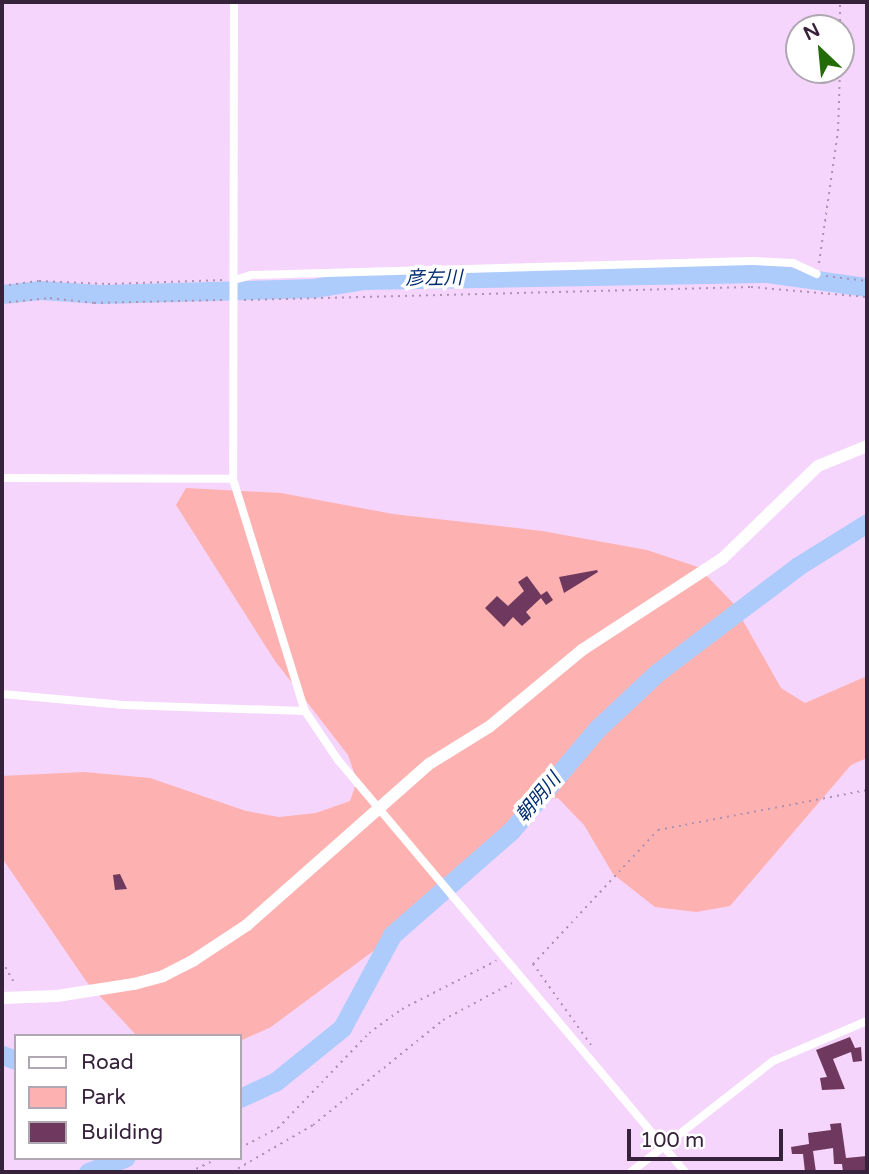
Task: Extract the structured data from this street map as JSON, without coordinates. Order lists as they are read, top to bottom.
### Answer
{
  "water": ["彦左川", "朝明川"],
  "legend": ["Road", "Park", "Building"],
  "scale_bar": "100 m",
  "north": "top left"
}
